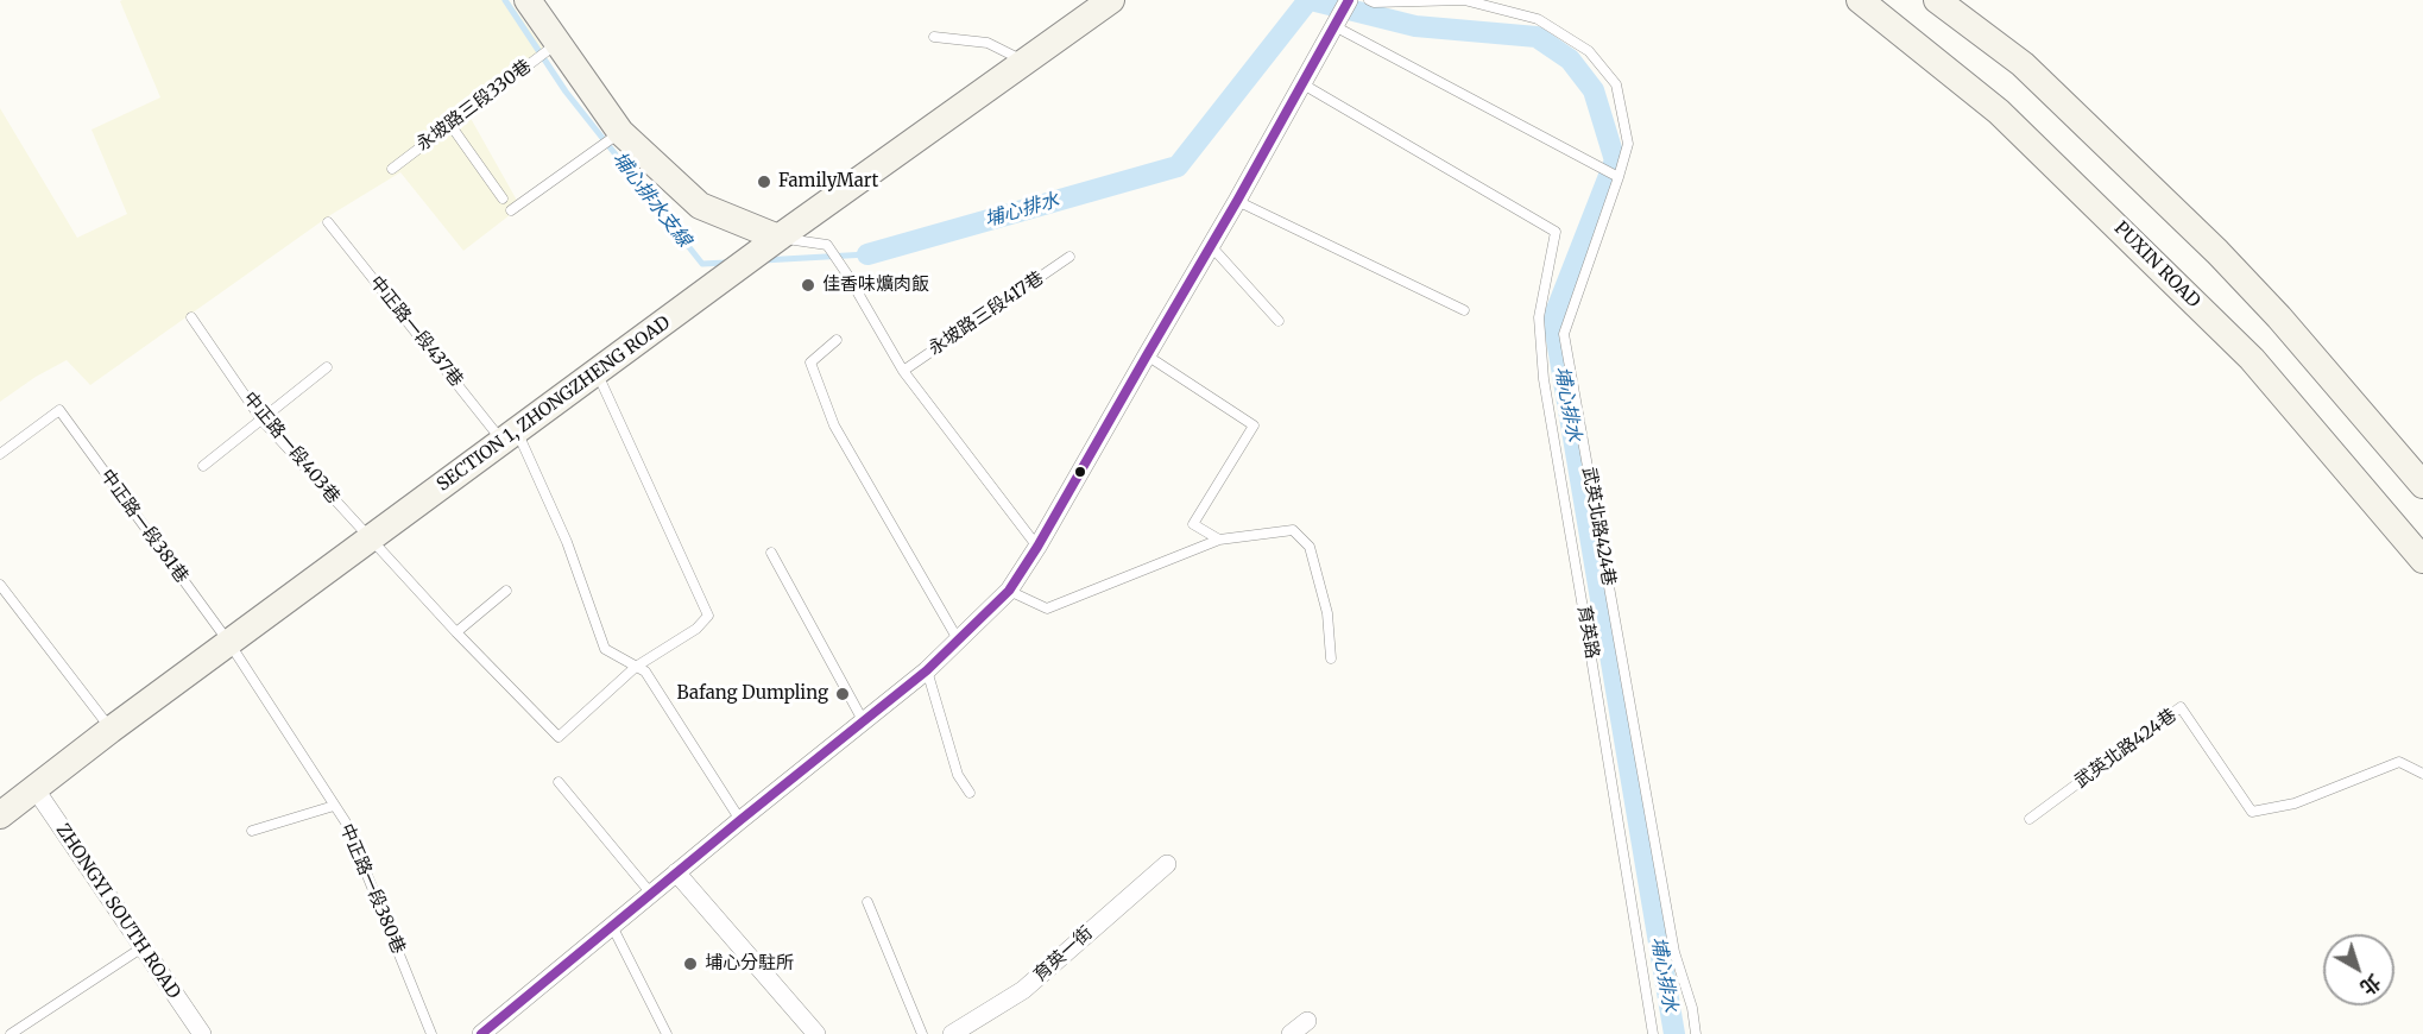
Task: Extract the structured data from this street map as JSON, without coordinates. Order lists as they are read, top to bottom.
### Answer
{
  "streets": {
    "street": [
      "PUXIN ROAD",
      "SECTION 1, ZHONGZHENG ROAD",
      "ZHONGYI SOUTH ROAD",
      "育英一街"
    ],
    "lane": [
      "永坡路三段330巷",
      "永坡路三段417巷",
      "中正路一段437巷",
      "中正路一段403巷",
      "中正路一段381巷",
      "武英北路424巷",
      "育英路",
      "中正路一段380巷"
    ]
  },
  "crossings": [
    ["中正路一段437巷", "SECTION 1, ZHONGZHENG ROAD"],
    ["中正路一段437巷", "中正路一段403巷"],
    ["SECTION 1, ZHONGZHENG ROAD", "中正路一段403巷"],
    ["SECTION 1, ZHONGZHENG ROAD", "中正路一段381巷"],
    ["SECTION 1, ZHONGZHENG ROAD", "中正路一段380巷"],
    ["SECTION 1, ZHONGZHENG ROAD", "ZHONGYI SOUTH ROAD"],
    ["中正路一段381巷", "中正路一段380巷"]
  ],
  "water": ["埔心排水支線", "埔心排水"],
  "places": [
    "FamilyMart",
    "佳香味爌肉飯",
    "Bafang Dumpling",
    "埔心分駐所"
  ],
  "north": "bottom right"
}
